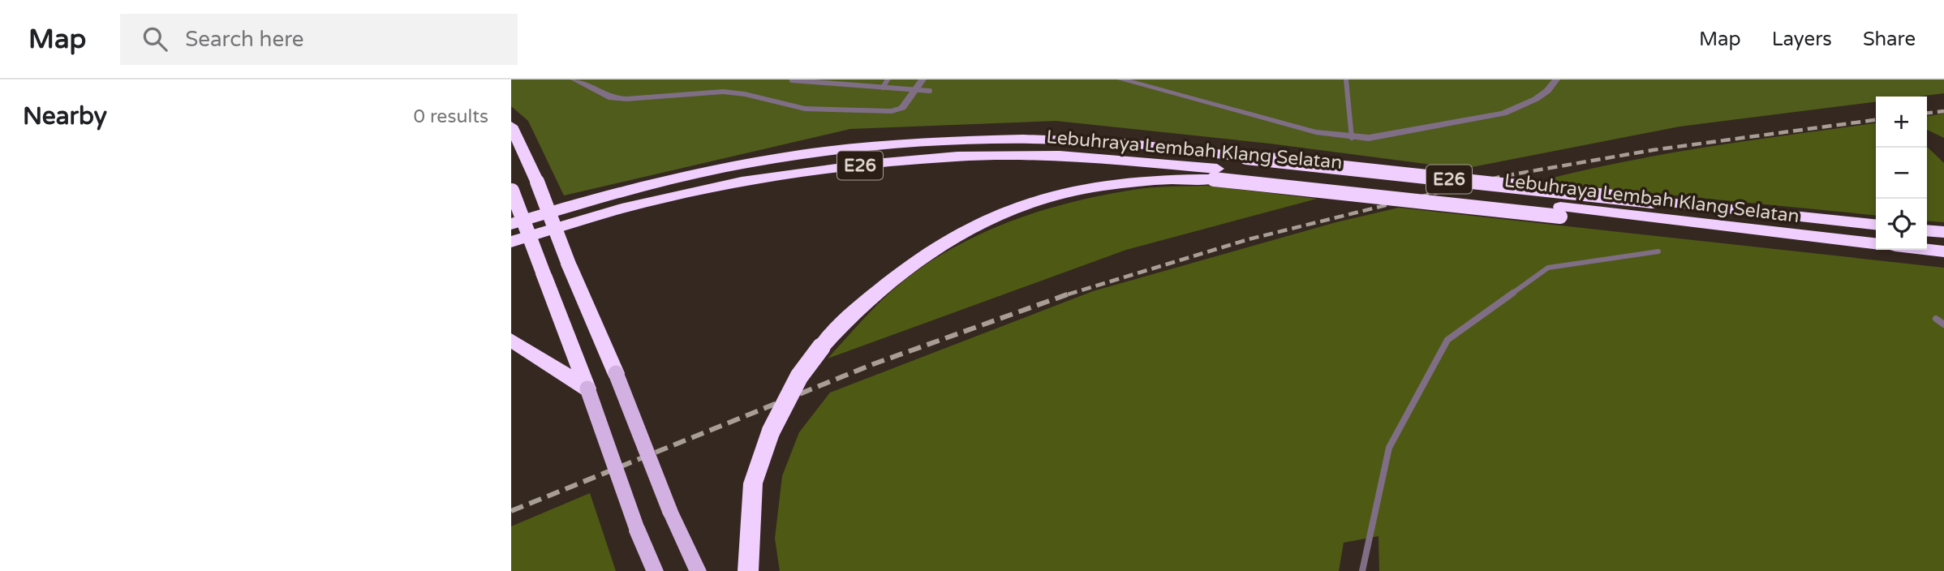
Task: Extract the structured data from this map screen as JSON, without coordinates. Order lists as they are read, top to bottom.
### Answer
{
  "streets": {
    "highway": ["Lebuhraya Lembah Klang Selatan", "E26"]
  },
  "page": {
    "header": "Map",
    "search": "Search here",
    "nav": ["Map", "Layers", "Share"],
    "heading": ["Nearby", "0 results"],
    "map_buttons": ["+", "−"]
  }
}
